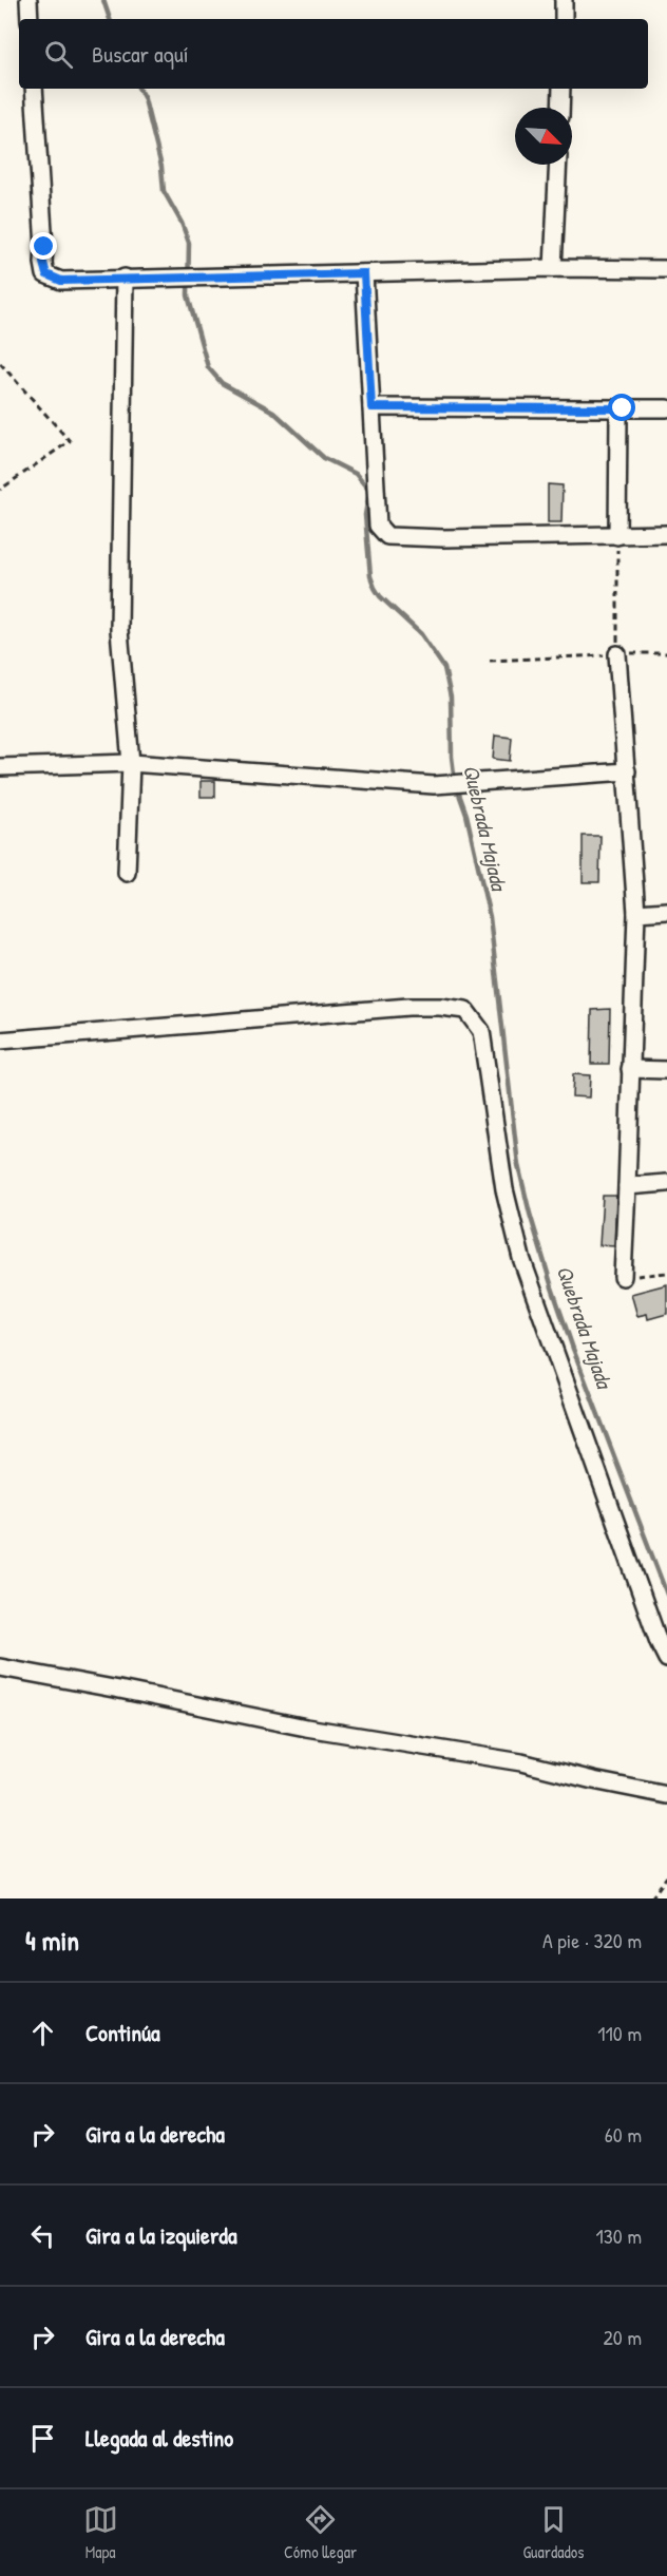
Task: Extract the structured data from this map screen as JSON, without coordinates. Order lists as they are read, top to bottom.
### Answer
{
  "water": ["Quebrada Majada"],
  "north": "bottom right",
  "page": {
    "search": "Buscar aquí",
    "heading": ["4 min", "A pie · 320 m"],
    "list": [
      ["Continúa", "110 m"],
      ["Gira a la derecha", "60 m"],
      ["Gira a la izquierda", "130 m"],
      ["Gira a la derecha", "20 m"],
      "Llegada al destino"
    ],
    "nav": ["Mapa", "Cómo llegar", "Guardados"]
  }
}
